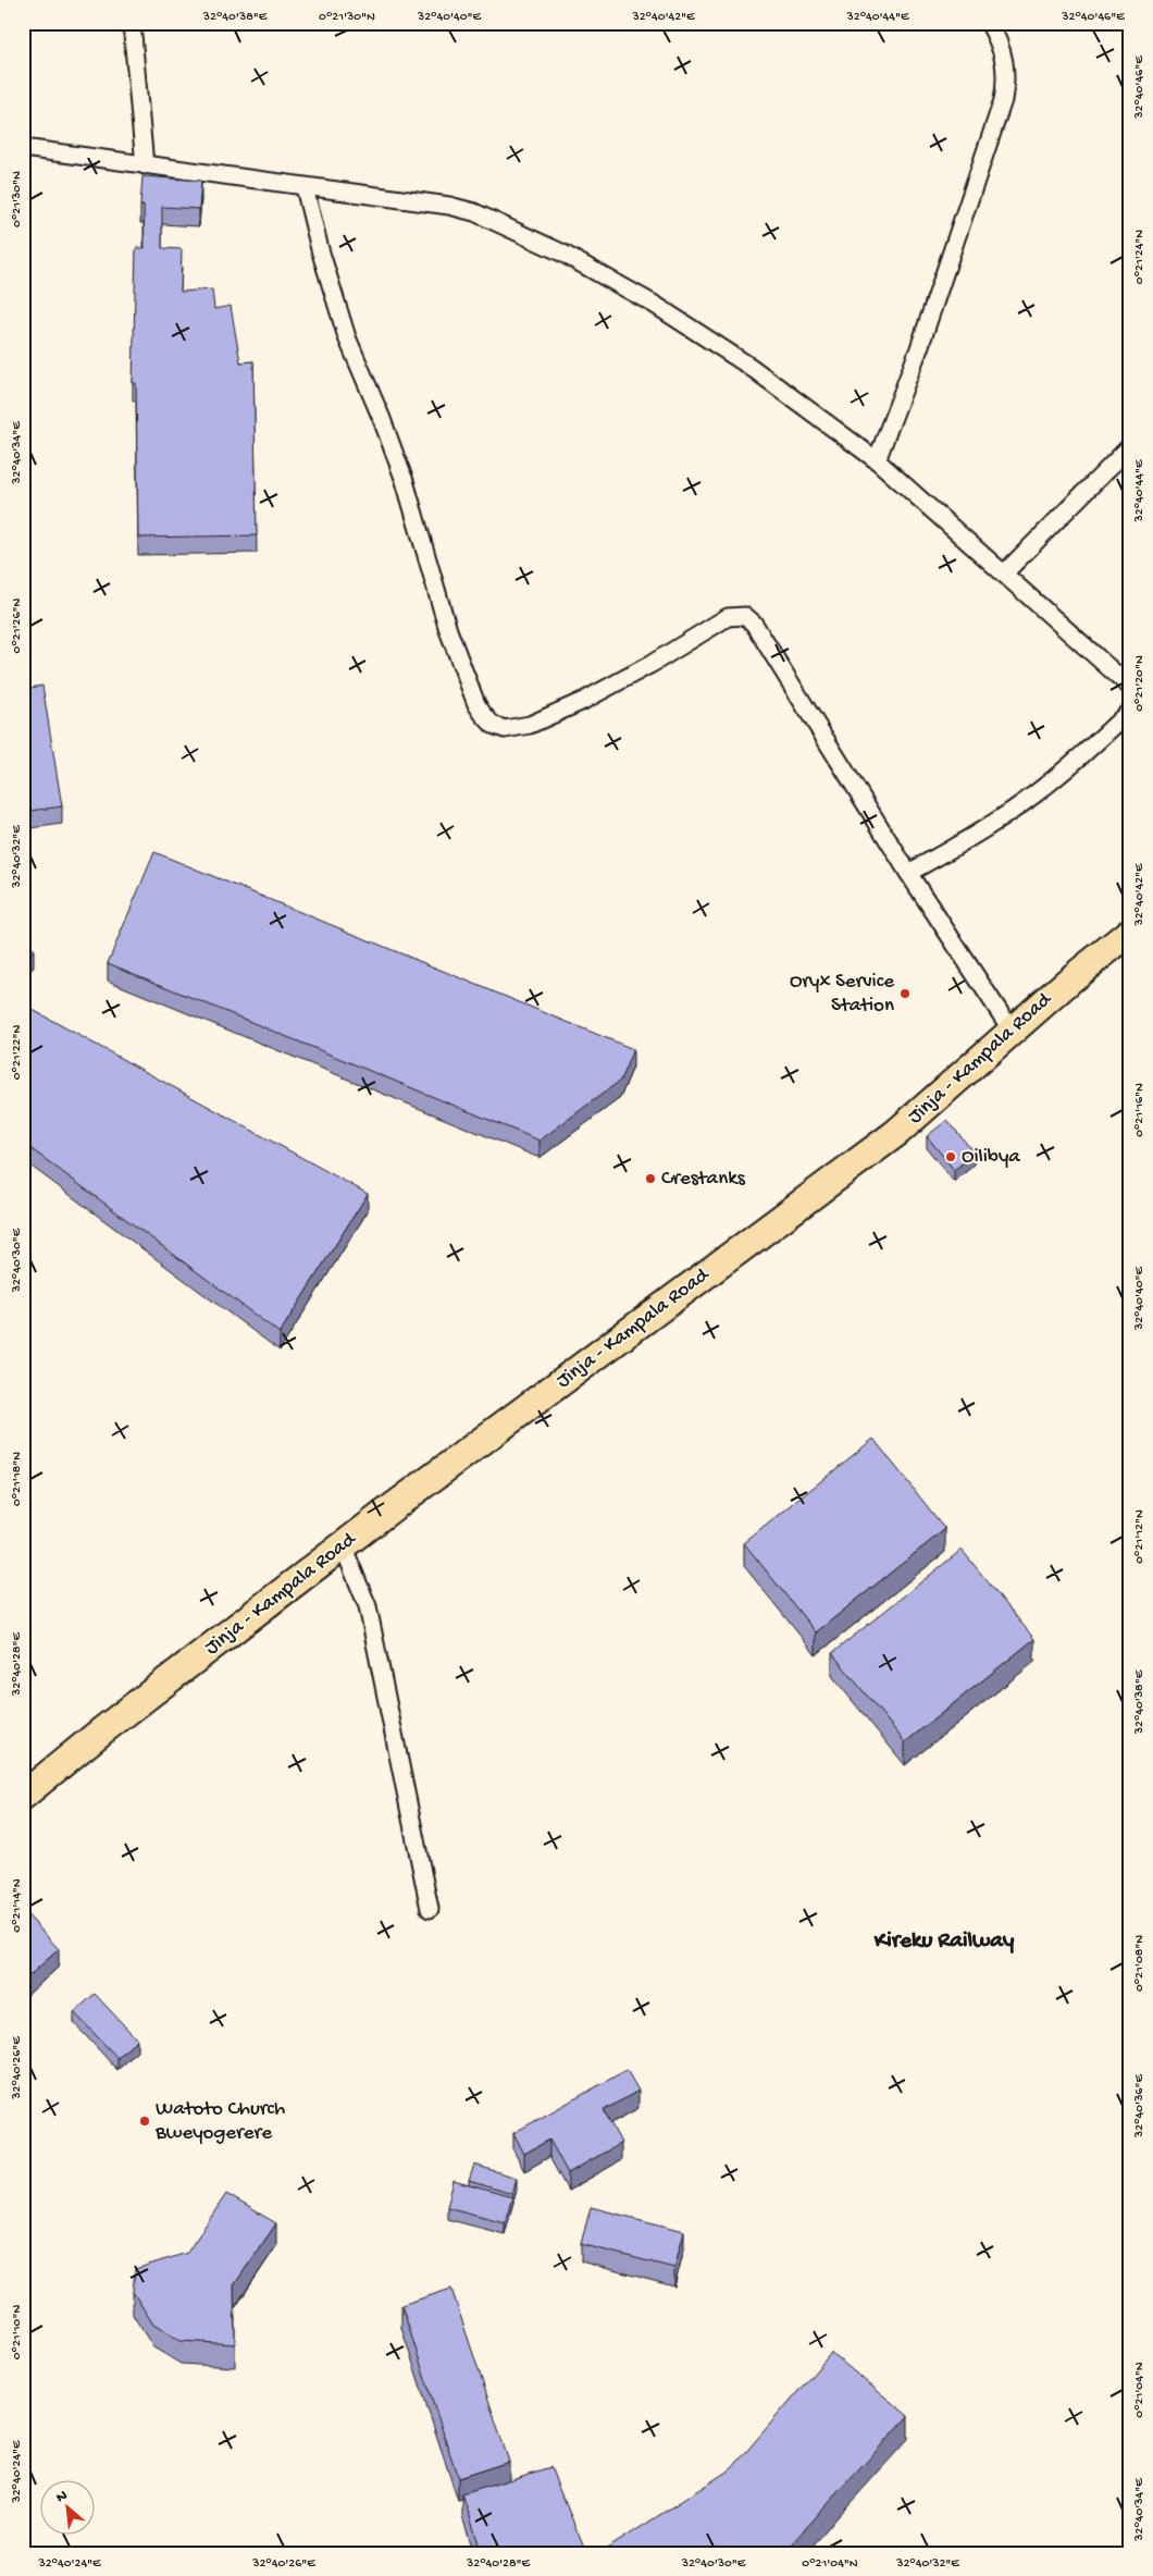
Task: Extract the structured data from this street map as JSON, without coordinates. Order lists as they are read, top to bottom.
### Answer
{
  "streets": {
    "highway": ["Jinja - Kampala Road"]
  },
  "districts": ["Kireku Railway"],
  "places": [
    "Oryx Service Station",
    "Oilibya",
    "Crestanks",
    "Watoto Church Bweyogerere"
  ],
  "north": "top left",
  "coordinates": [
    "32°40'38\"E",
    "0°21'30\"N",
    "32°40'40\"E",
    "32°40'42\"E",
    "32°40'44\"E",
    "32°40'46\"E",
    "0°21'24\"N",
    "32°40'34\"E",
    "0°21'26\"N",
    "0°21'20\"N",
    "32°40'32\"E",
    "0°21'22\"N",
    "0°21'16\"N",
    "32°40'30\"E",
    "0°21'18\"N",
    "0°21'12\"N",
    "32°40'28\"E",
    "0°21'14\"N",
    "0°21'08\"N",
    "32°40'26\"E",
    "32°40'36\"E",
    "0°21'10\"N",
    "0°21'04\"N",
    "32°40'24\"E"
  ]
}
